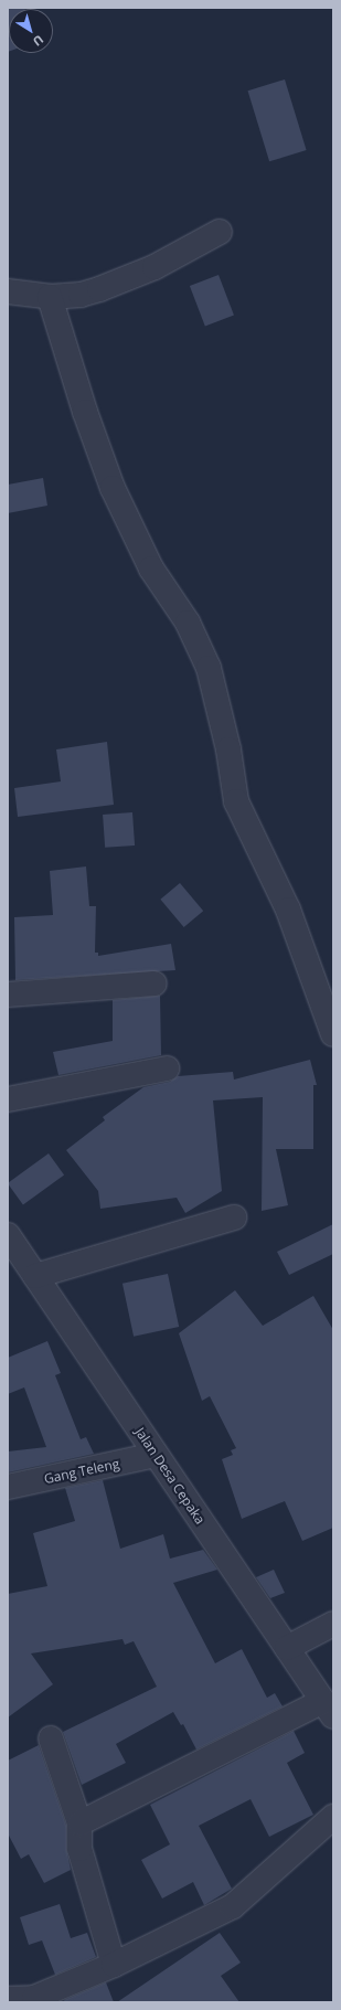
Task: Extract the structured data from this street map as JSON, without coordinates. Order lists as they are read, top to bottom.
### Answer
{
  "streets": {
    "street": ["Gang Teleng", "Jalan Desa Cepaka"]
  },
  "crossings": [
    ["Gang Teleng", "Jalan Desa Cepaka"]
  ],
  "north": "bottom right"
}
